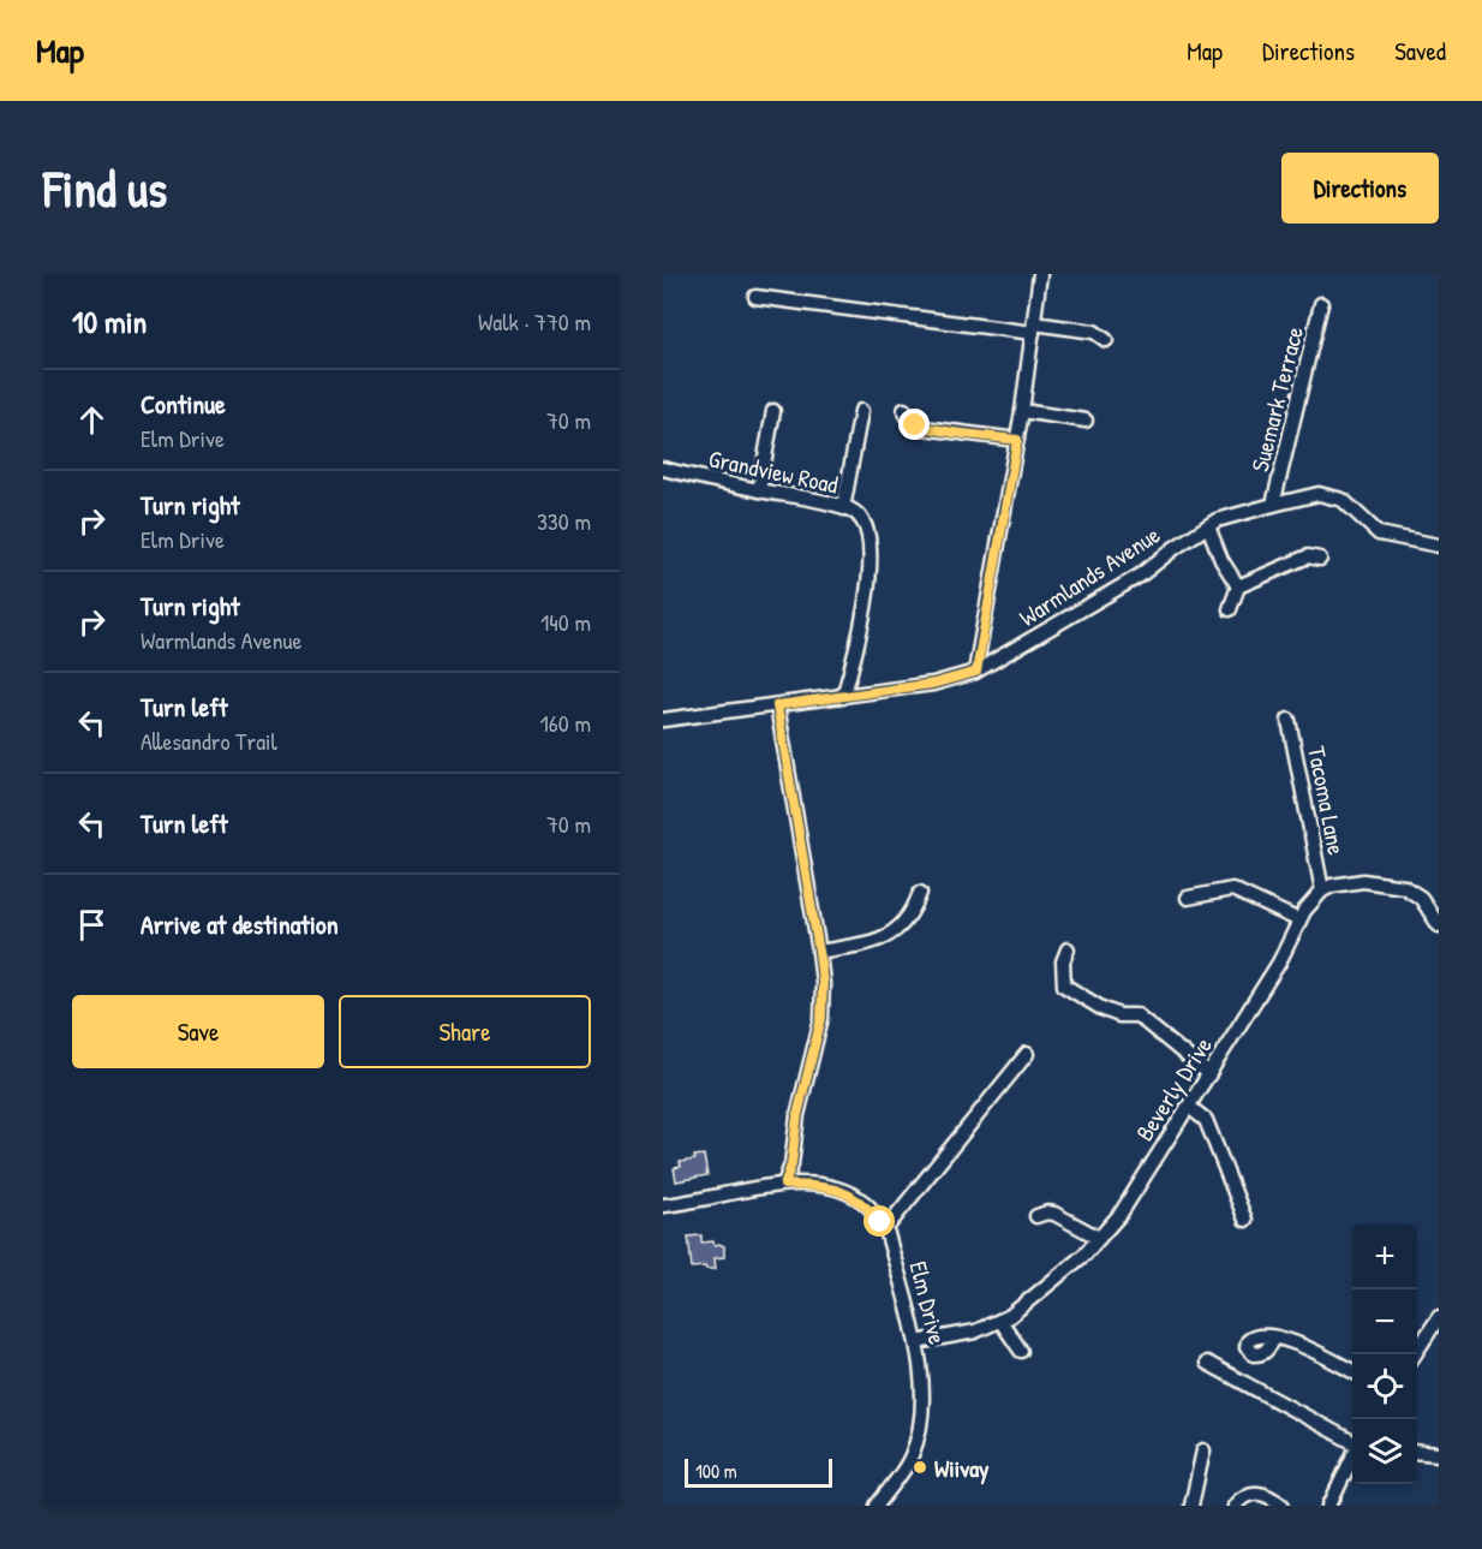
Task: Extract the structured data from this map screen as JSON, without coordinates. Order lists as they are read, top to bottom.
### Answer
{
  "streets": {
    "street": [
      "Suemark Terrace",
      "Grandview Road",
      "Warmlands Avenue",
      "Tacoma Lane",
      "Beverly Drive",
      "Elm Drive"
    ]
  },
  "crossings": [
    ["Suemark Terrace", "Warmlands Avenue"],
    ["Grandview Road", "Warmlands Avenue"],
    ["Tacoma Lane", "Beverly Drive"],
    ["Beverly Drive", "Elm Drive"]
  ],
  "places": ["Wiivay"],
  "scale_bar": "100 m",
  "page": {
    "header": "Map",
    "nav": ["Map", "Directions", "Saved"],
    "buttons": [
      "Directions",
      ["Save", "Share"]
    ],
    "title": "Find us",
    "heading": ["10 min", "Walk · 770 m"],
    "list": [
      ["Continue", "Elm Drive", "70 m"],
      ["Turn right", "Elm Drive", "330 m"],
      ["Turn right", "Warmlands Avenue", "140 m"],
      ["Turn left", "Allesandro Trail", "160 m"],
      ["Turn left", "70 m"],
      "Arrive at destination"
    ],
    "map_buttons": ["+", "−"],
    "scale": "100 m"
  }
}
